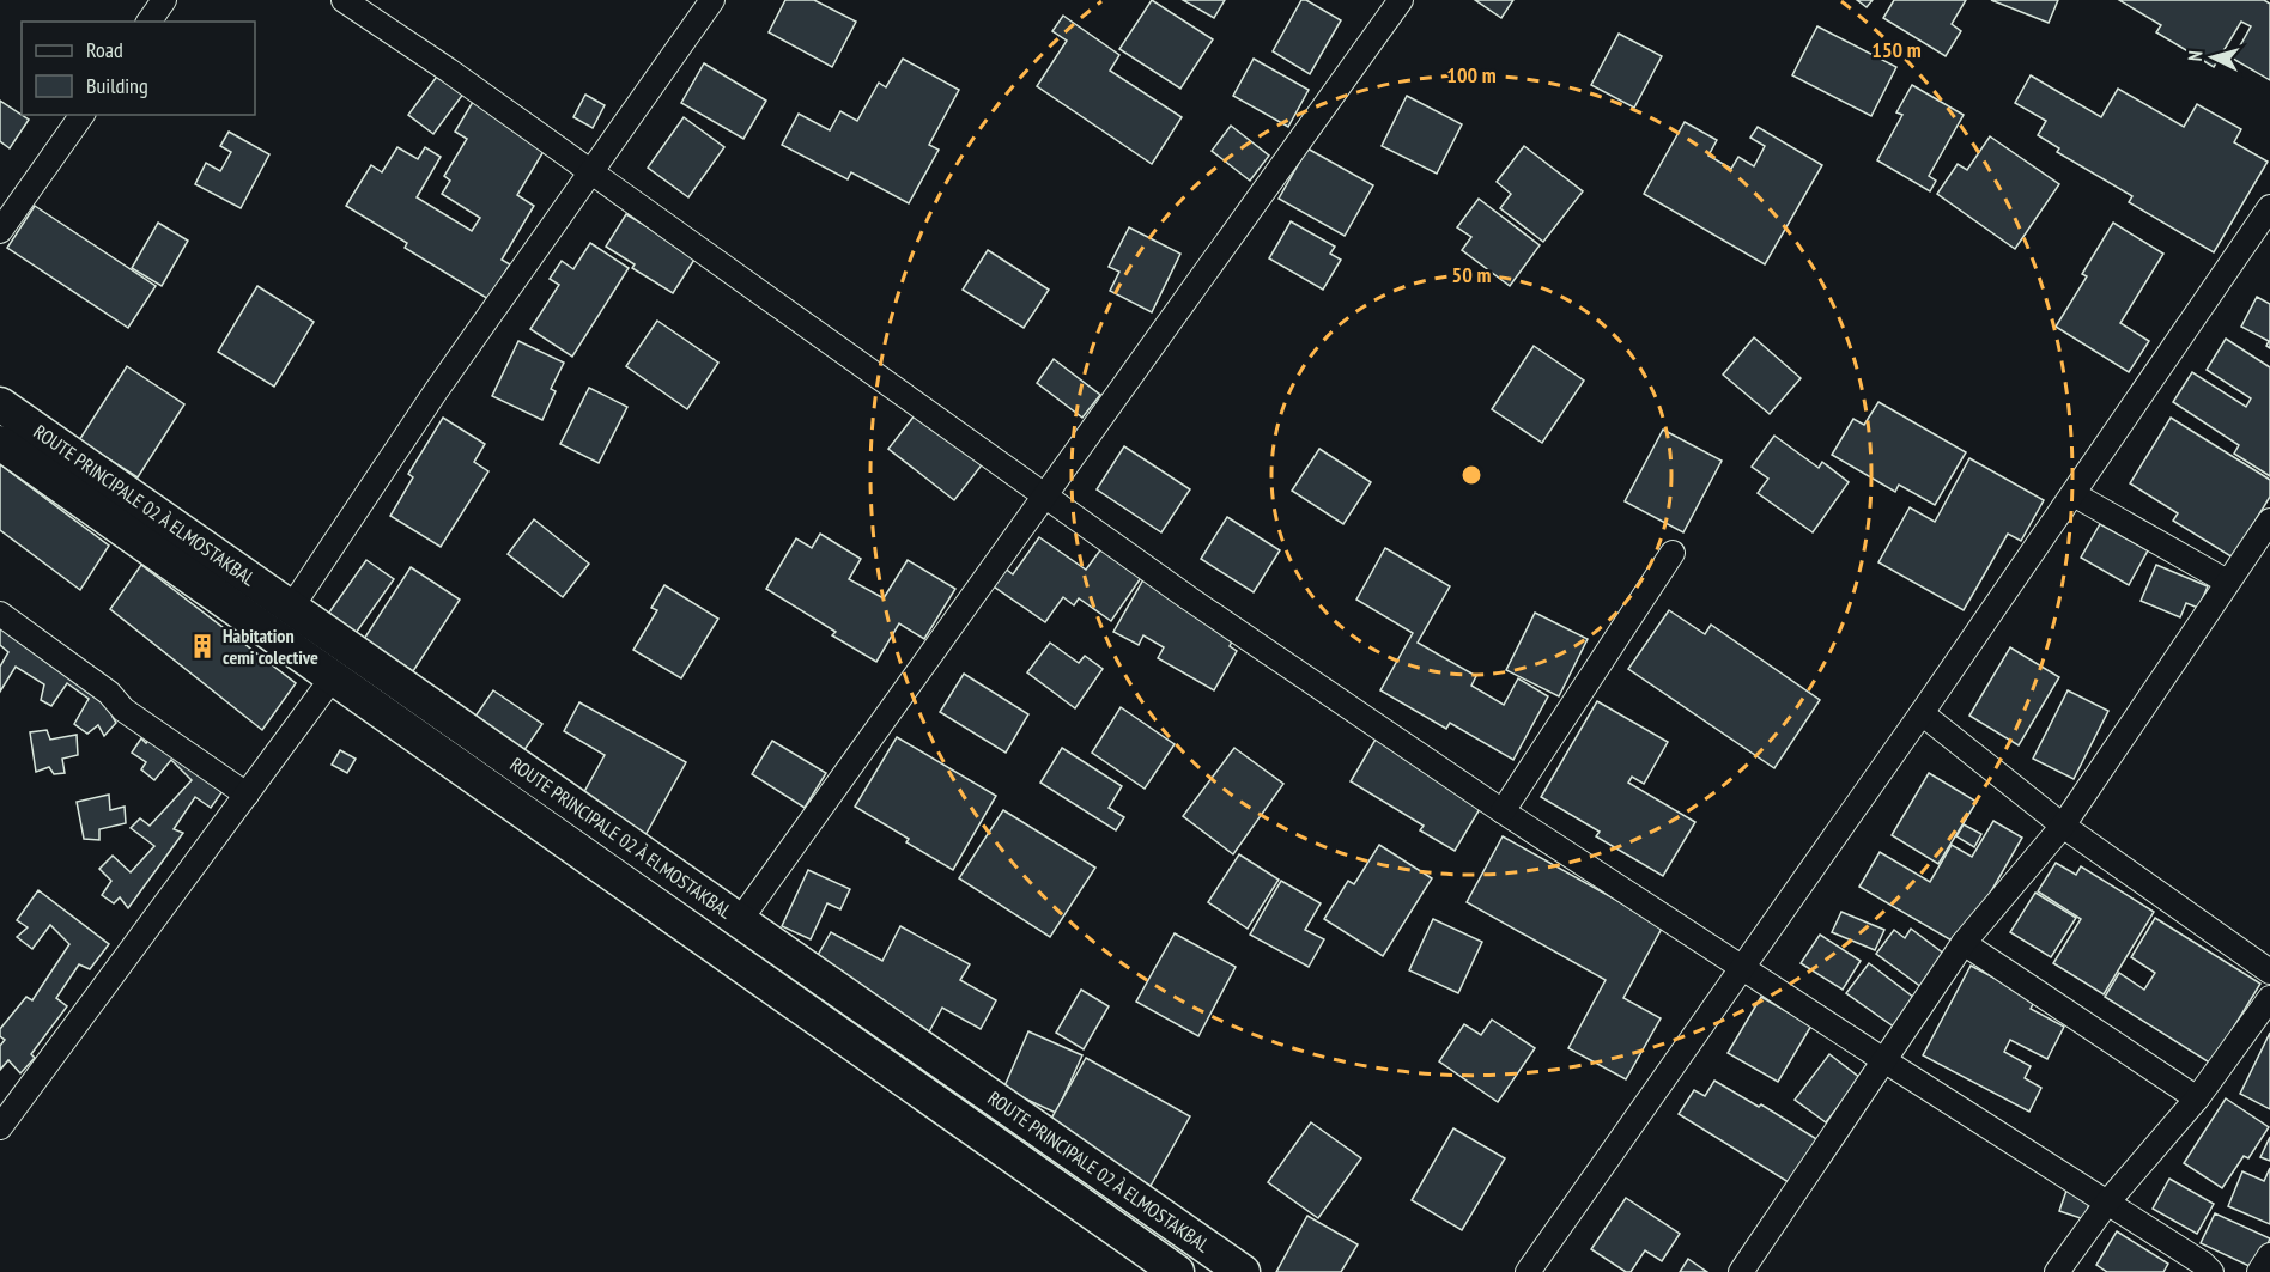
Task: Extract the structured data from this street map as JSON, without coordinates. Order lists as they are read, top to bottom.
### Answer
{
  "streets": {
    "main road": ["ROUTE PRINCIPALE 02 À ELMOSTAKBAL"]
  },
  "places": {
    "building": ["Habitation cemi colective"]
  },
  "legend": ["Road", "Building"],
  "north": "left",
  "rings": ["150 m", "100 m", "50 m"]
}
